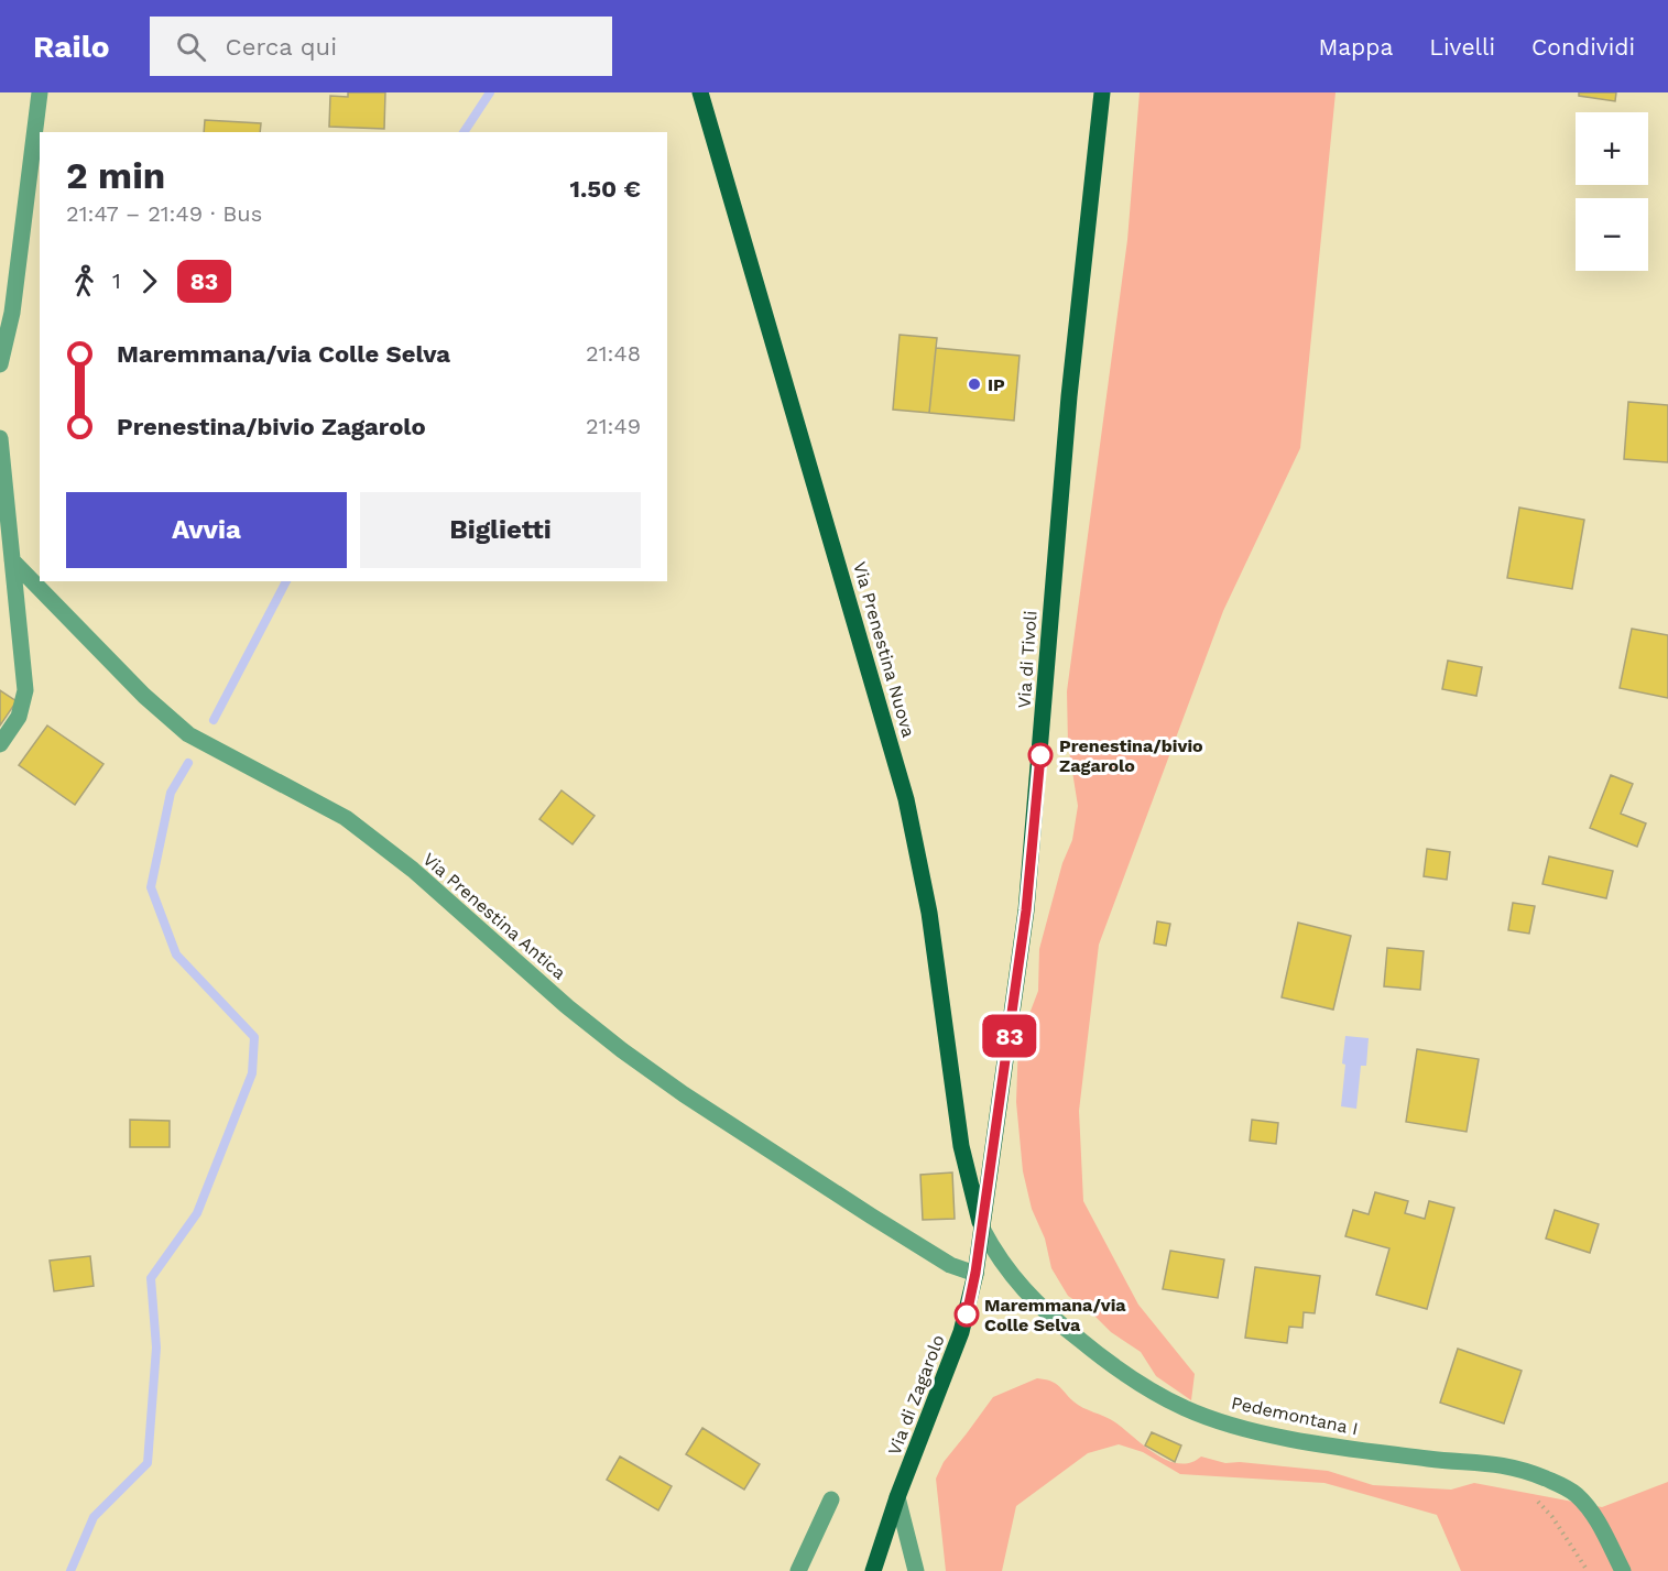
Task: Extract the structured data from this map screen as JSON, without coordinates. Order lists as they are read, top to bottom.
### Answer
{
  "streets": {
    "main road": ["Via Prenestina Nuova", "Via di Tivoli", "Via di Zagarolo"],
    "street": ["Via Prenestina Antica", "Pedemontana I"]
  },
  "crossings": [
    ["Via Prenestina Nuova", "Via di Tivoli"],
    ["Via Prenestina Nuova", "Via di Zagarolo"],
    ["Via Prenestina Nuova", "Pedemontana I"],
    ["Via di Tivoli", "Via di Zagarolo"],
    ["Via di Tivoli", "Pedemontana I"],
    ["Via Prenestina Antica", "Via di Zagarolo"],
    ["Via di Zagarolo", "Pedemontana I"]
  ],
  "places": ["IP", "Prenestina/bivio Zagarolo", "Maremmana/via Colle Selva"],
  "lines": ["bus line 83"],
  "page": {
    "header": "Railo",
    "search": "Cerca qui",
    "nav": ["Mappa", "Livelli", "Condividi"],
    "on_map": "83",
    "map_buttons": ["+", "−"],
    "heading": ["2 min", "21:47 – 21:49 · Bus", "1.50 €"],
    "legs": ["1", "83"],
    "list": [
      {
        "name": "Maremmana/via Colle Selva",
        "value": "21:48"
      },
      {
        "name": "Prenestina/bivio Zagarolo",
        "value": "21:49"
      }
    ],
    "buttons": ["Avvia", "Biglietti"]
  }
}
